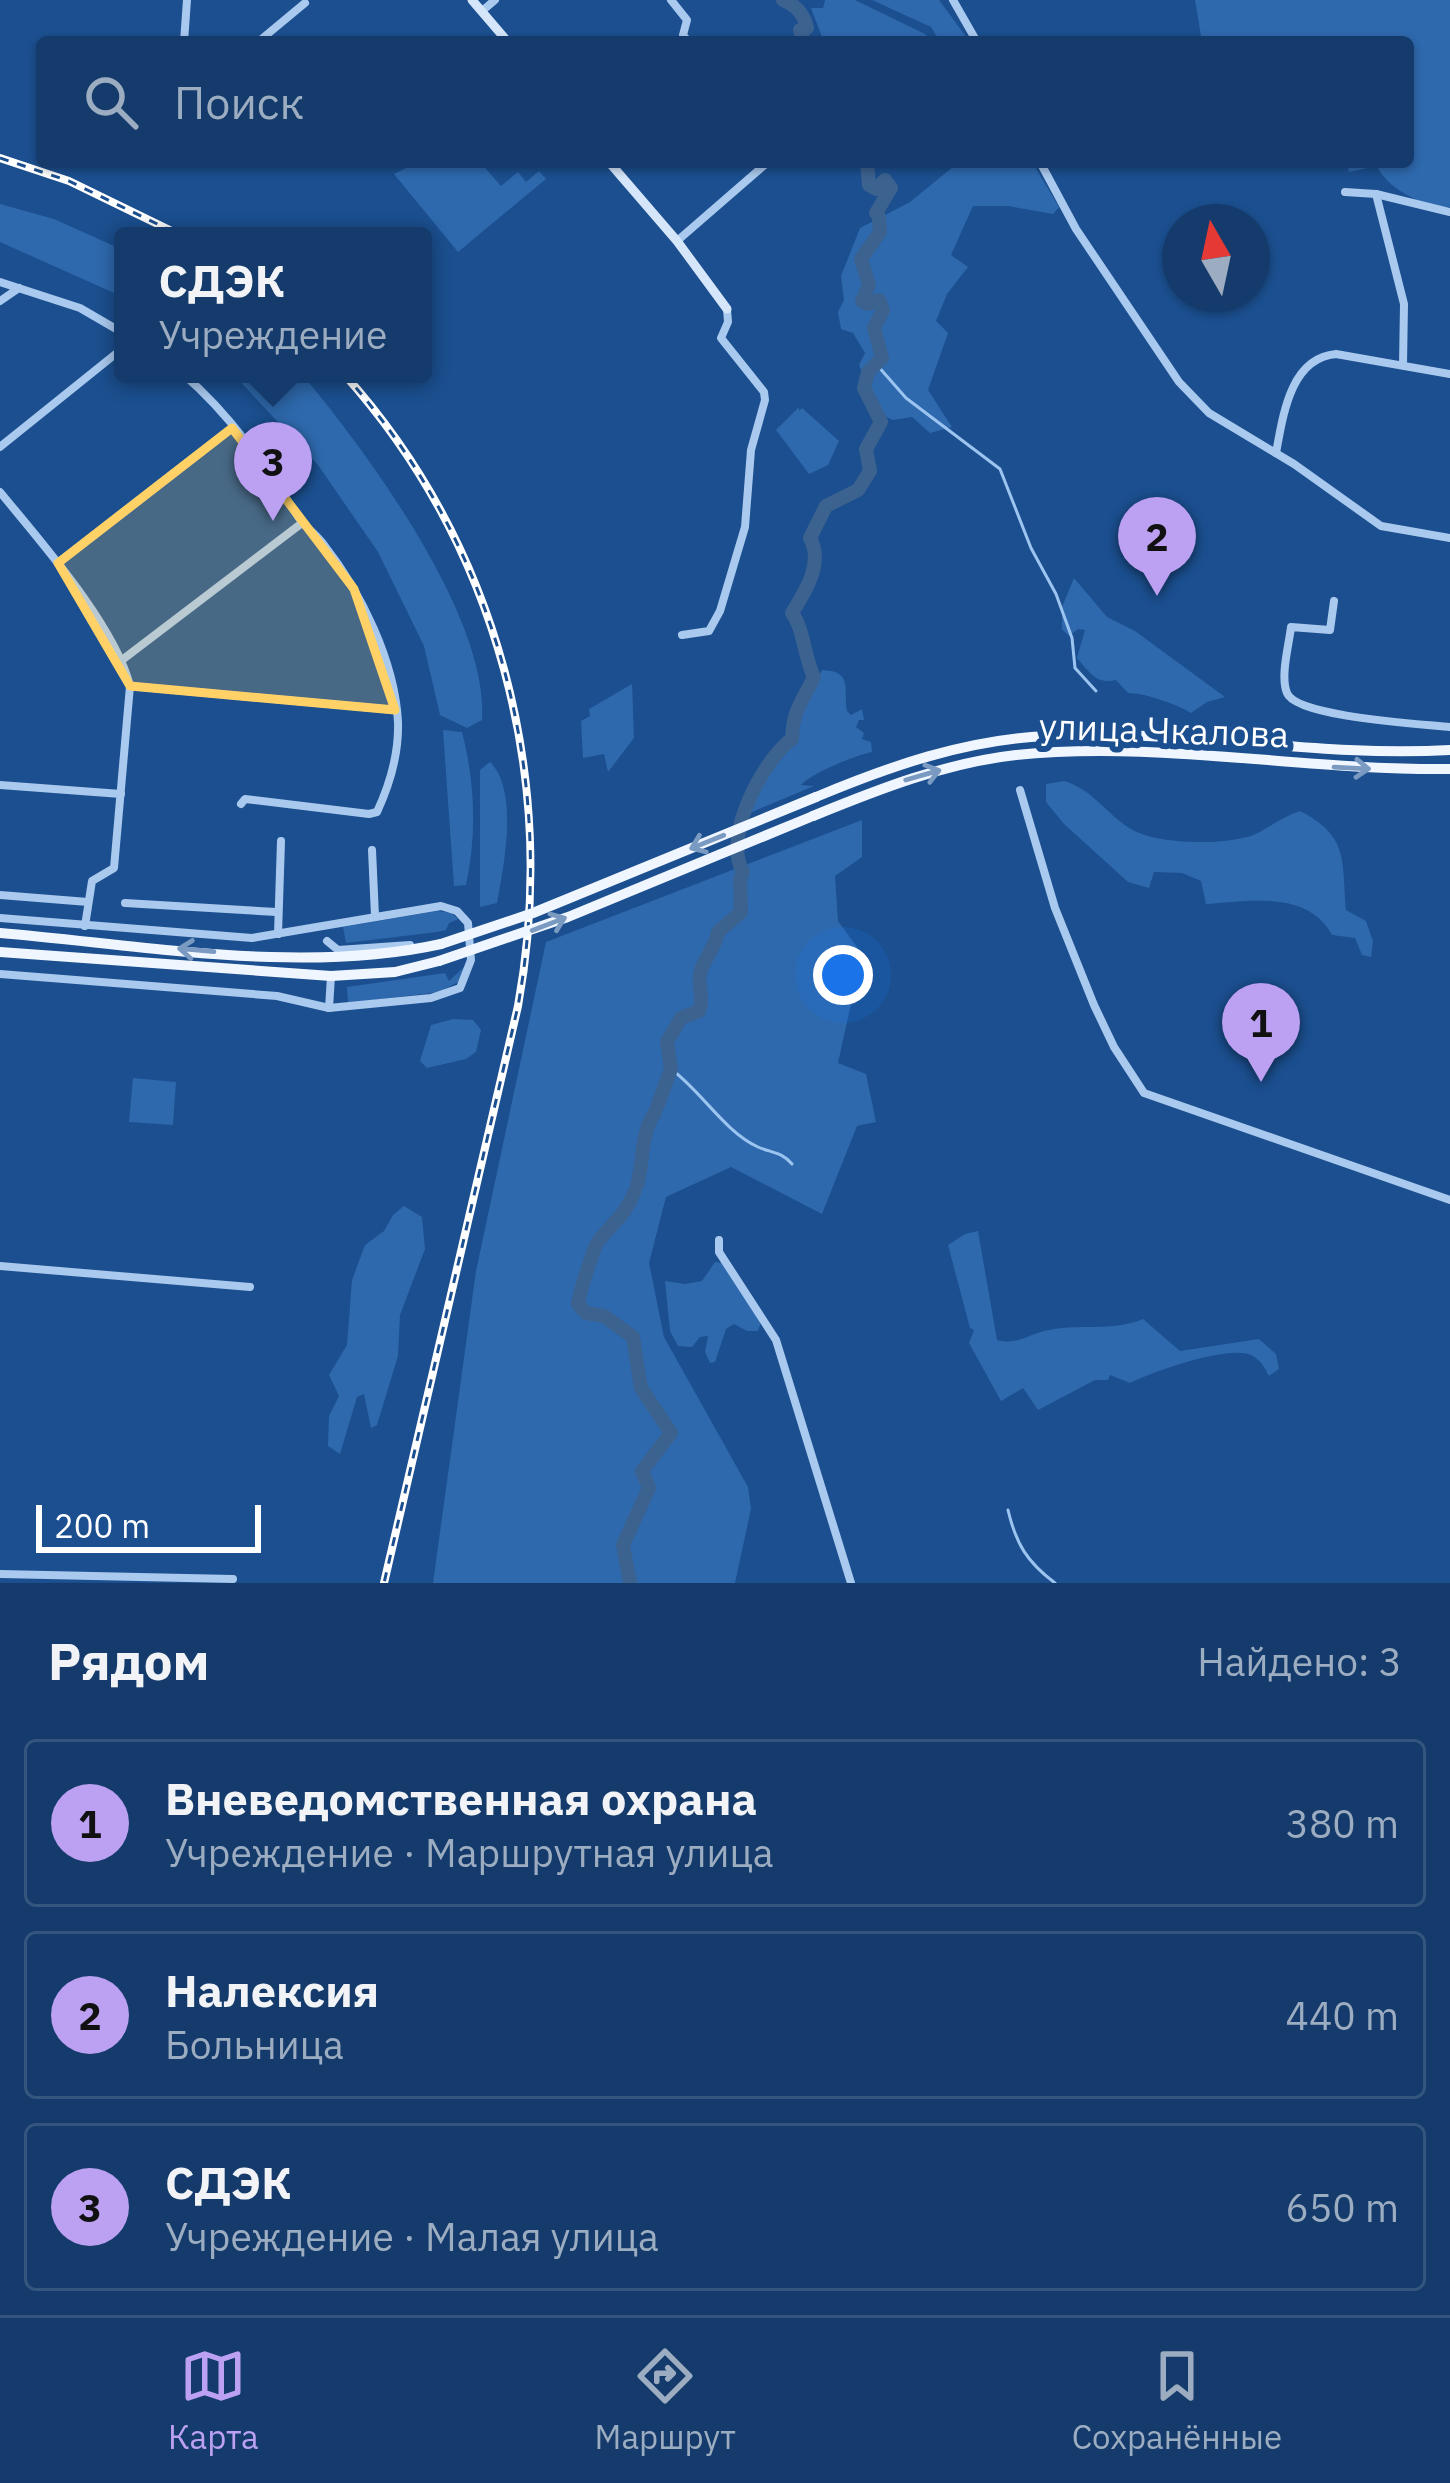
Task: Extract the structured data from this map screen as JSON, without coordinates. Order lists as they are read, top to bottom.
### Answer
{
  "streets": {
    "main road": ["улица Чкалова"]
  },
  "scale_bar": "200 m",
  "north": "top",
  "page": {
    "search": "Поиск",
    "popup": ["СДЭК", "Учреждение"],
    "pins": ["3", "2", "1"],
    "scale": "200 m",
    "heading": ["Рядом", "Найдено: 3"],
    "list": [
      {
        "mark": "1",
        "name": "Вневедомственная охрана",
        "note": "Учреждение · Маршрутная улица",
        "value": "380 m"
      },
      {
        "mark": "2",
        "name": "Налексия",
        "note": "Больница",
        "value": "440 m"
      },
      {
        "mark": "3",
        "name": "СДЭК",
        "note": "Учреждение · Малая улица",
        "value": "650 m"
      }
    ],
    "nav": ["Карта", "Маршрут", "Сохранённые"]
  }
}
